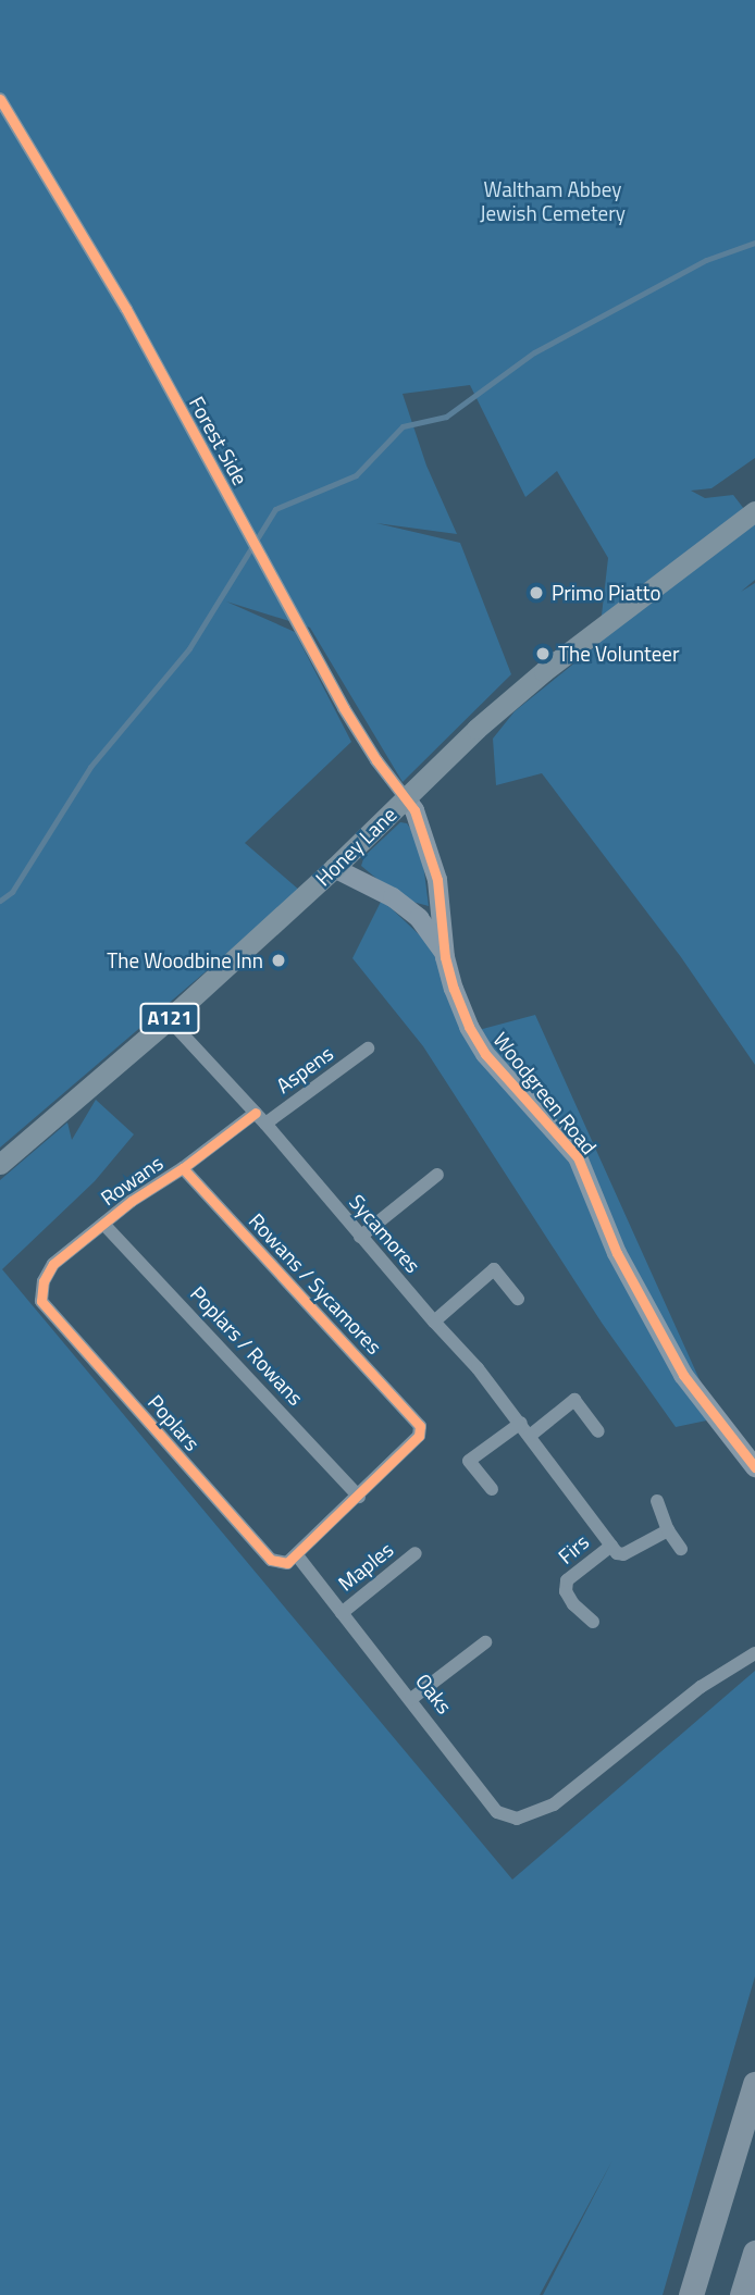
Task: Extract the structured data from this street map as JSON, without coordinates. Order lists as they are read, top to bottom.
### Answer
{
  "streets": {
    "main road": ["Honey Lane", "A121"],
    "street": [
      "Forest Side",
      "Aspens",
      "Woodgreen Road",
      "Rowans",
      "Sycamores",
      "Rowans / Sycamores",
      "Poplars / Rowans",
      "Poplars",
      "Firs",
      "Maples",
      "Oaks"
    ]
  },
  "crossings": [
    ["Forest Side", "Honey Lane"],
    ["Forest Side", "Woodgreen Road"],
    ["Honey Lane", "Woodgreen Road"],
    ["Honey Lane", "Sycamores"],
    ["Aspens", "Rowans"],
    ["Aspens", "Sycamores"],
    ["Aspens", "Rowans / Sycamores"],
    ["Rowans", "Rowans / Sycamores"],
    ["Rowans", "Poplars / Rowans"],
    ["Rowans", "Poplars"],
    ["Sycamores", "Firs"],
    ["Rowans / Sycamores", "Poplars / Rowans"],
    ["Poplars / Rowans", "Poplars"],
    ["Poplars", "Oaks"],
    ["Maples", "Oaks"]
  ],
  "parks": ["Waltham Abbey Jewish Cemetery"],
  "places": ["Primo Piatto", "The Volunteer", "The Woodbine Inn"]
}
